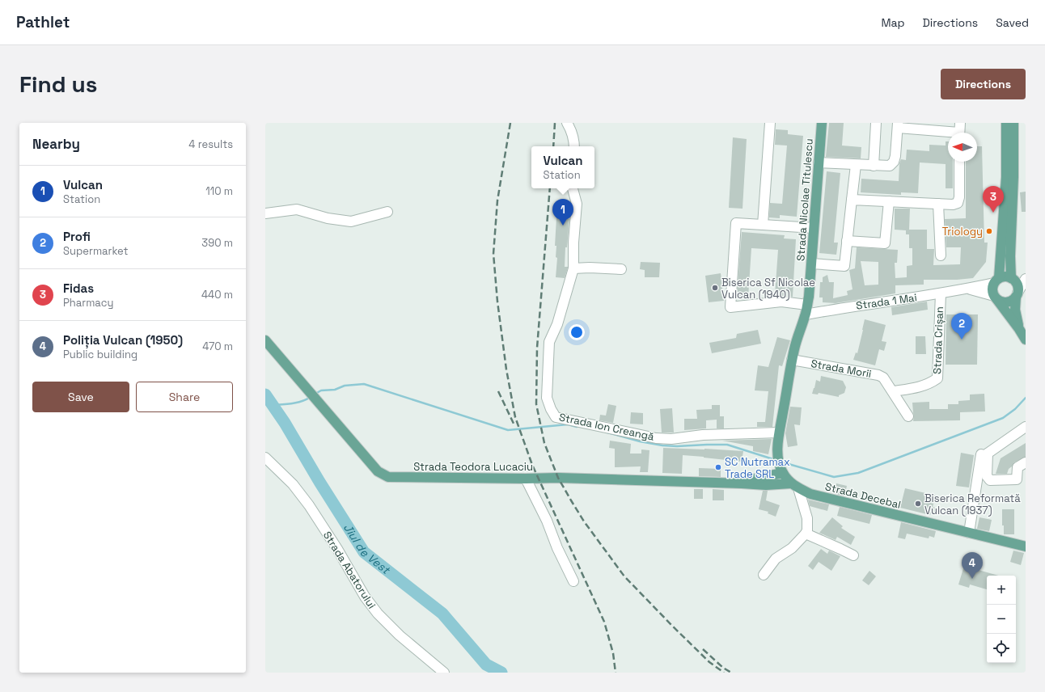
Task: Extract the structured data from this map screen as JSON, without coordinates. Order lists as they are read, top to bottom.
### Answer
{
  "streets": {
    "main road": ["Strada Nicolae Titulescu", "Strada Teodora Lucaciu", "Strada Decebal"],
    "street": [
      "Strada 1 Mai",
      "Strada Crișan",
      "Strada Morii",
      "Strada Ion Creangă",
      "Strada Abatorului"
    ]
  },
  "crossings": [
    ["Strada Nicolae Titulescu", "Strada 1 Mai"],
    ["Strada Nicolae Titulescu", "Strada Morii"],
    ["Strada Nicolae Titulescu", "Strada Ion Creangă"],
    ["Strada Nicolae Titulescu", "Strada Teodora Lucaciu"],
    ["Strada Nicolae Titulescu", "Strada Decebal"],
    ["Strada 1 Mai", "Strada Crișan"],
    ["Strada Crișan", "Strada Morii"],
    ["Strada Teodora Lucaciu", "Strada Decebal"]
  ],
  "water": ["Jiul de Vest"],
  "places": [
    "Triology",
    "Biserica Sf Nicolae Vulcan (1940)",
    "SC Nutramax Trade SRL",
    "Biserica Reformată Vulcan (1937)"
  ],
  "north": "left",
  "page": {
    "header": "Pathlet",
    "nav": ["Map", "Directions", "Saved"],
    "buttons": [
      "Directions",
      ["Save", "Share"]
    ],
    "title": "Find us",
    "heading": ["Nearby", "4 results"],
    "popup": ["Vulcan", "Station"],
    "list": [
      {
        "mark": "1",
        "name": "Vulcan",
        "note": "Station",
        "value": "110 m"
      },
      {
        "mark": "2",
        "name": "Profi",
        "note": "Supermarket",
        "value": "390 m"
      },
      {
        "mark": "3",
        "name": "Fidas",
        "note": "Pharmacy",
        "value": "440 m"
      },
      {
        "mark": "4",
        "name": "Poliția Vulcan (1950)",
        "note": "Public building",
        "value": "470 m"
      }
    ],
    "pins": [
      "3",
      "1",
      "2",
      "4"
    ],
    "map_buttons": ["+", "−"]
  }
}
